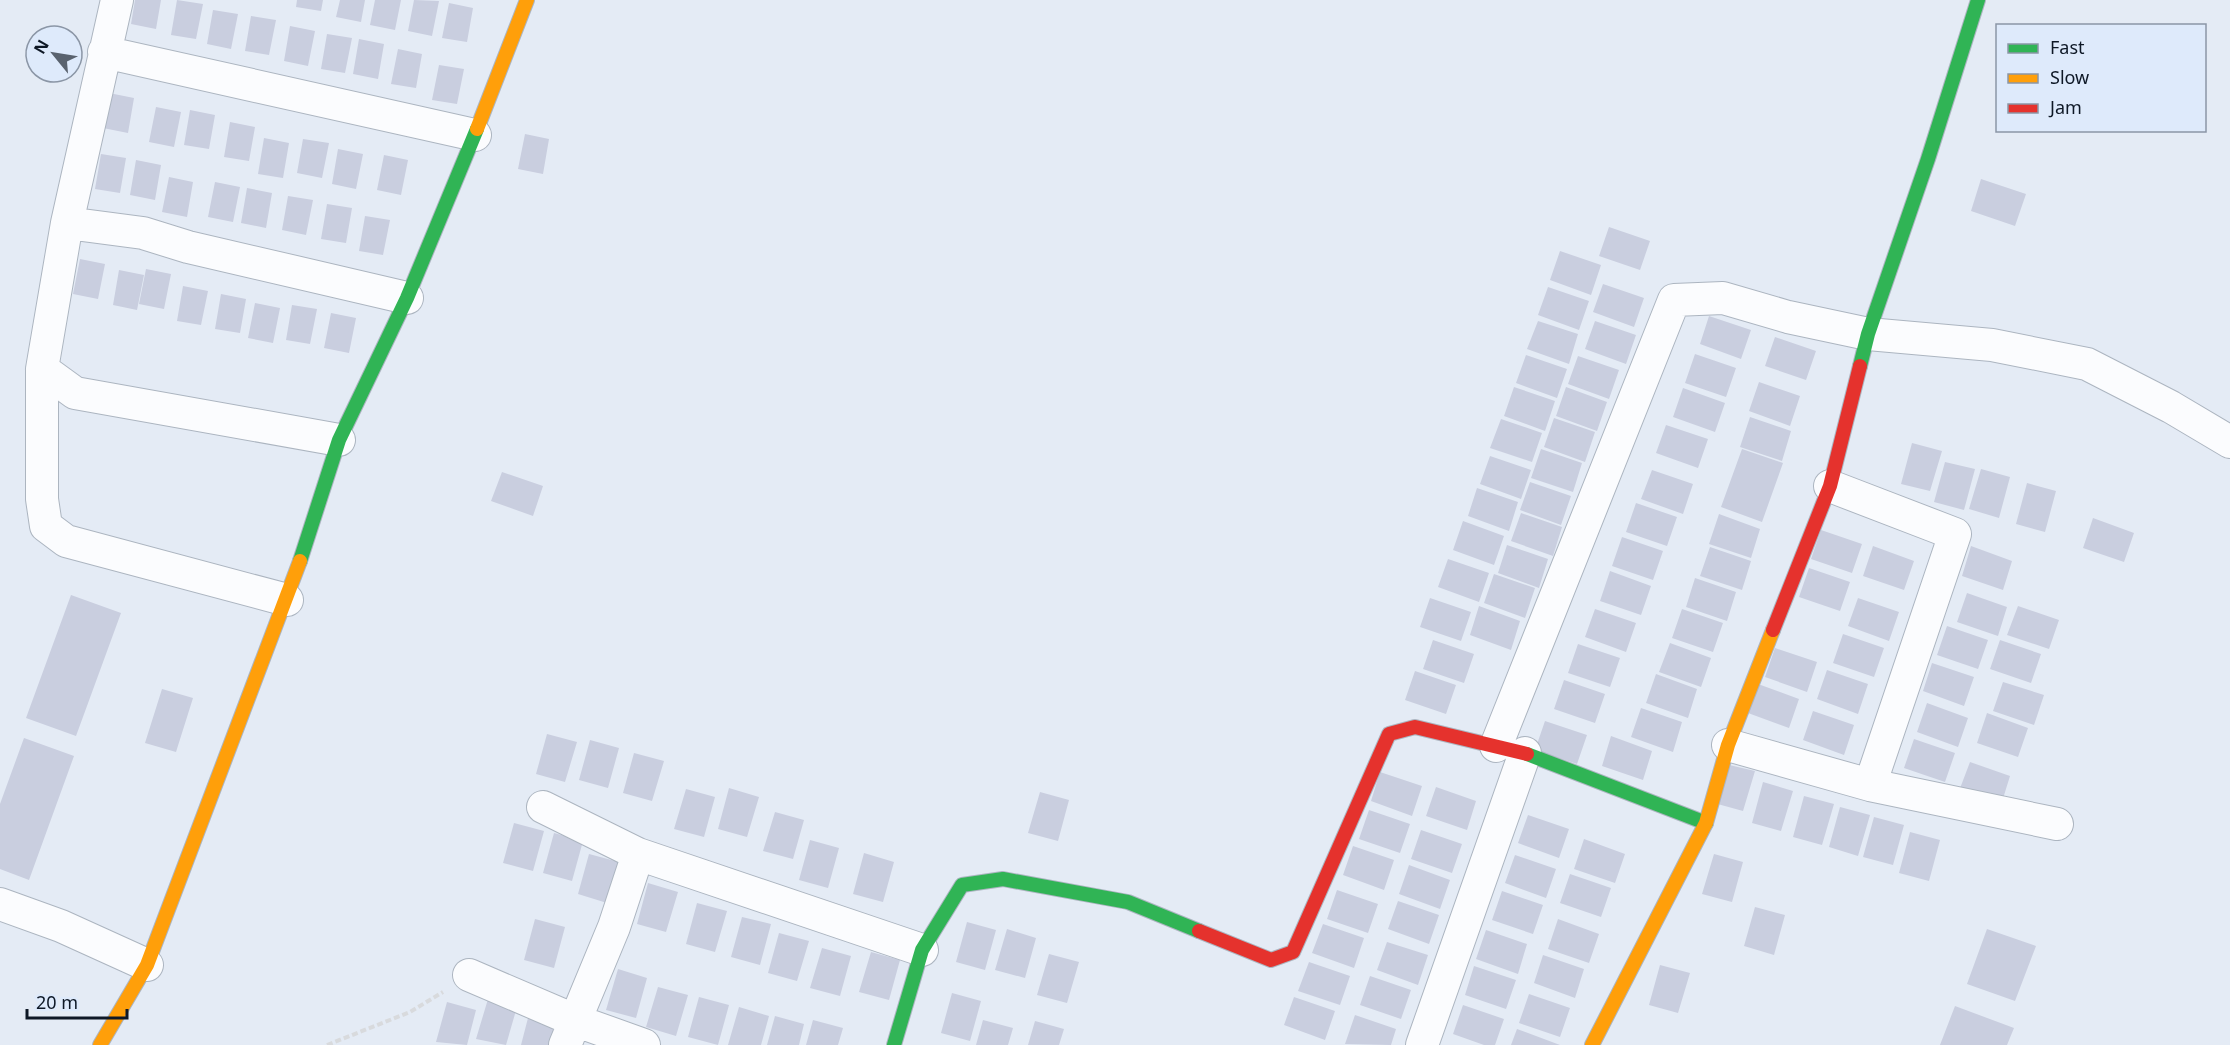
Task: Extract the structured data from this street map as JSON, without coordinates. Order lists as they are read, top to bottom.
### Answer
{
  "legend": ["Fast", "Slow", "Jam"],
  "scale_bar": "20 m",
  "north": "top left"
}
